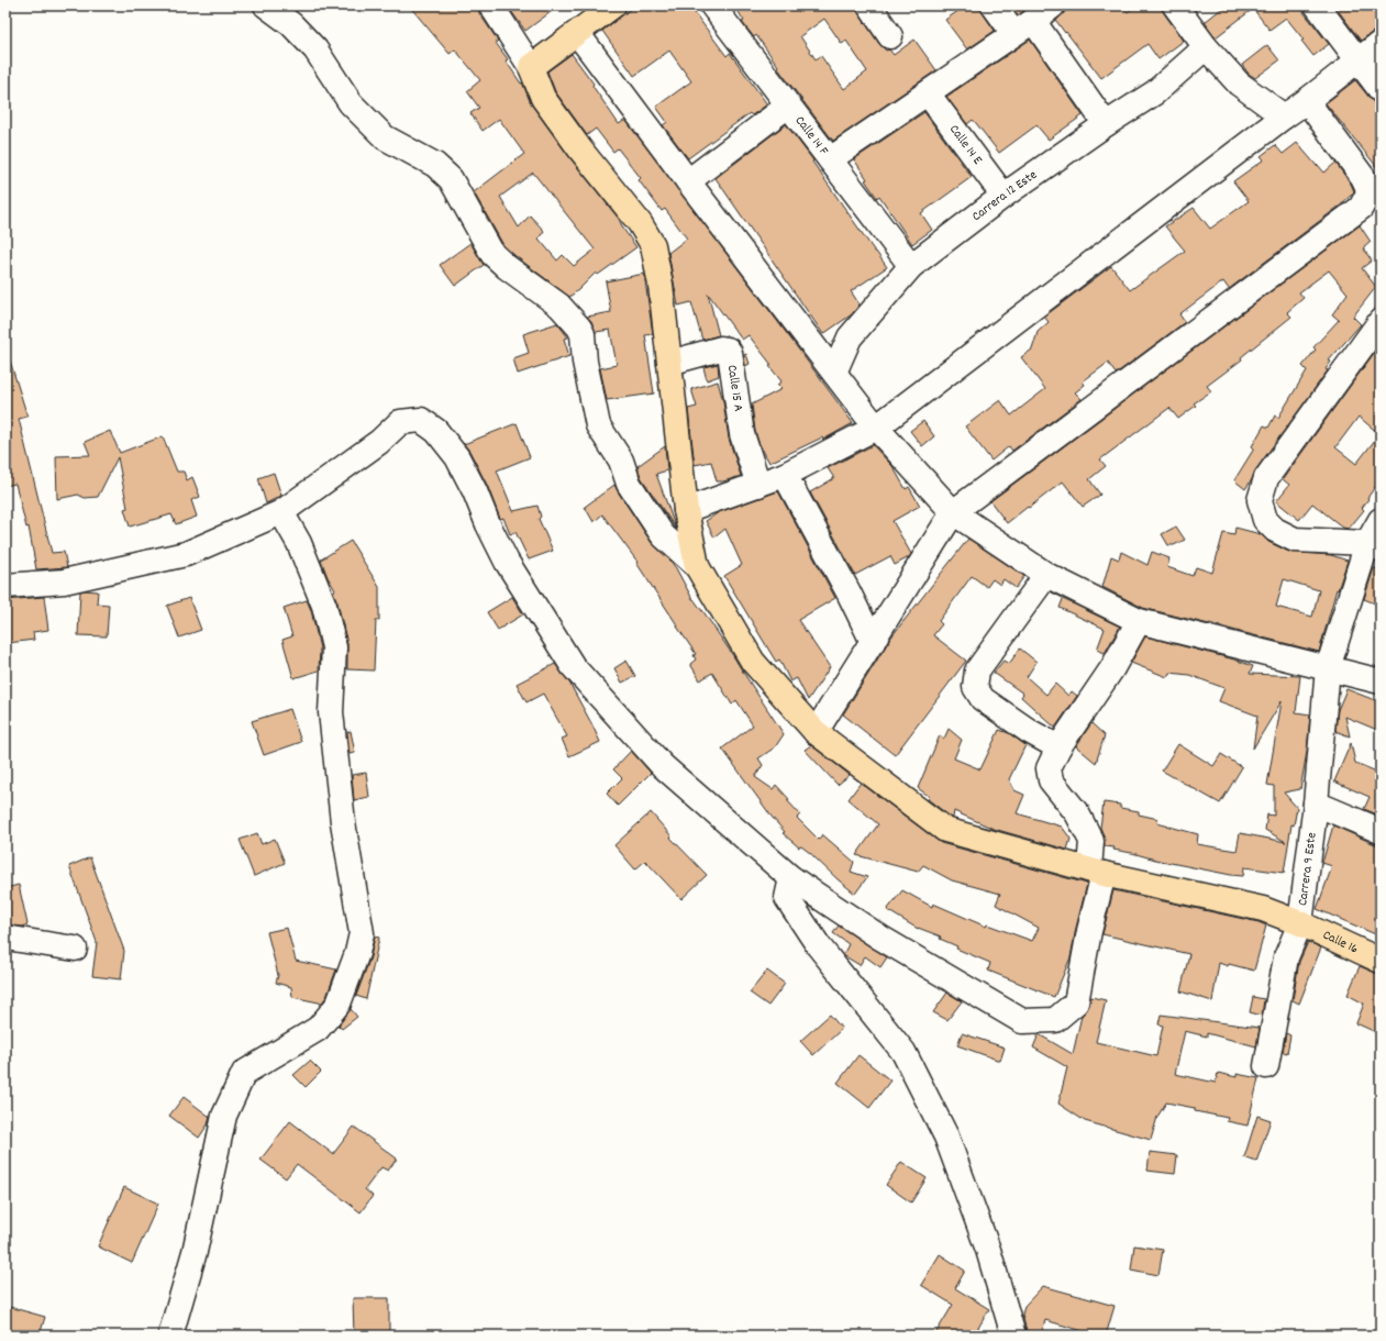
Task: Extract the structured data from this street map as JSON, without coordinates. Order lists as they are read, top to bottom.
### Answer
{
  "streets": {
    "main road": ["Calle 16"],
    "street": [
      "Calle 14 F",
      "Calle 14 E",
      "Carrera 12 Este",
      "Calle 15 A",
      "Carrera 9 Este"
    ]
  },
  "crossings": [
    ["Calle 14 F", "Carrera 12 Este"],
    ["Calle 14 E", "Carrera 12 Este"],
    ["Calle 15 A", "Calle 16"],
    ["Carrera 9 Este", "Calle 16"]
  ]
}
